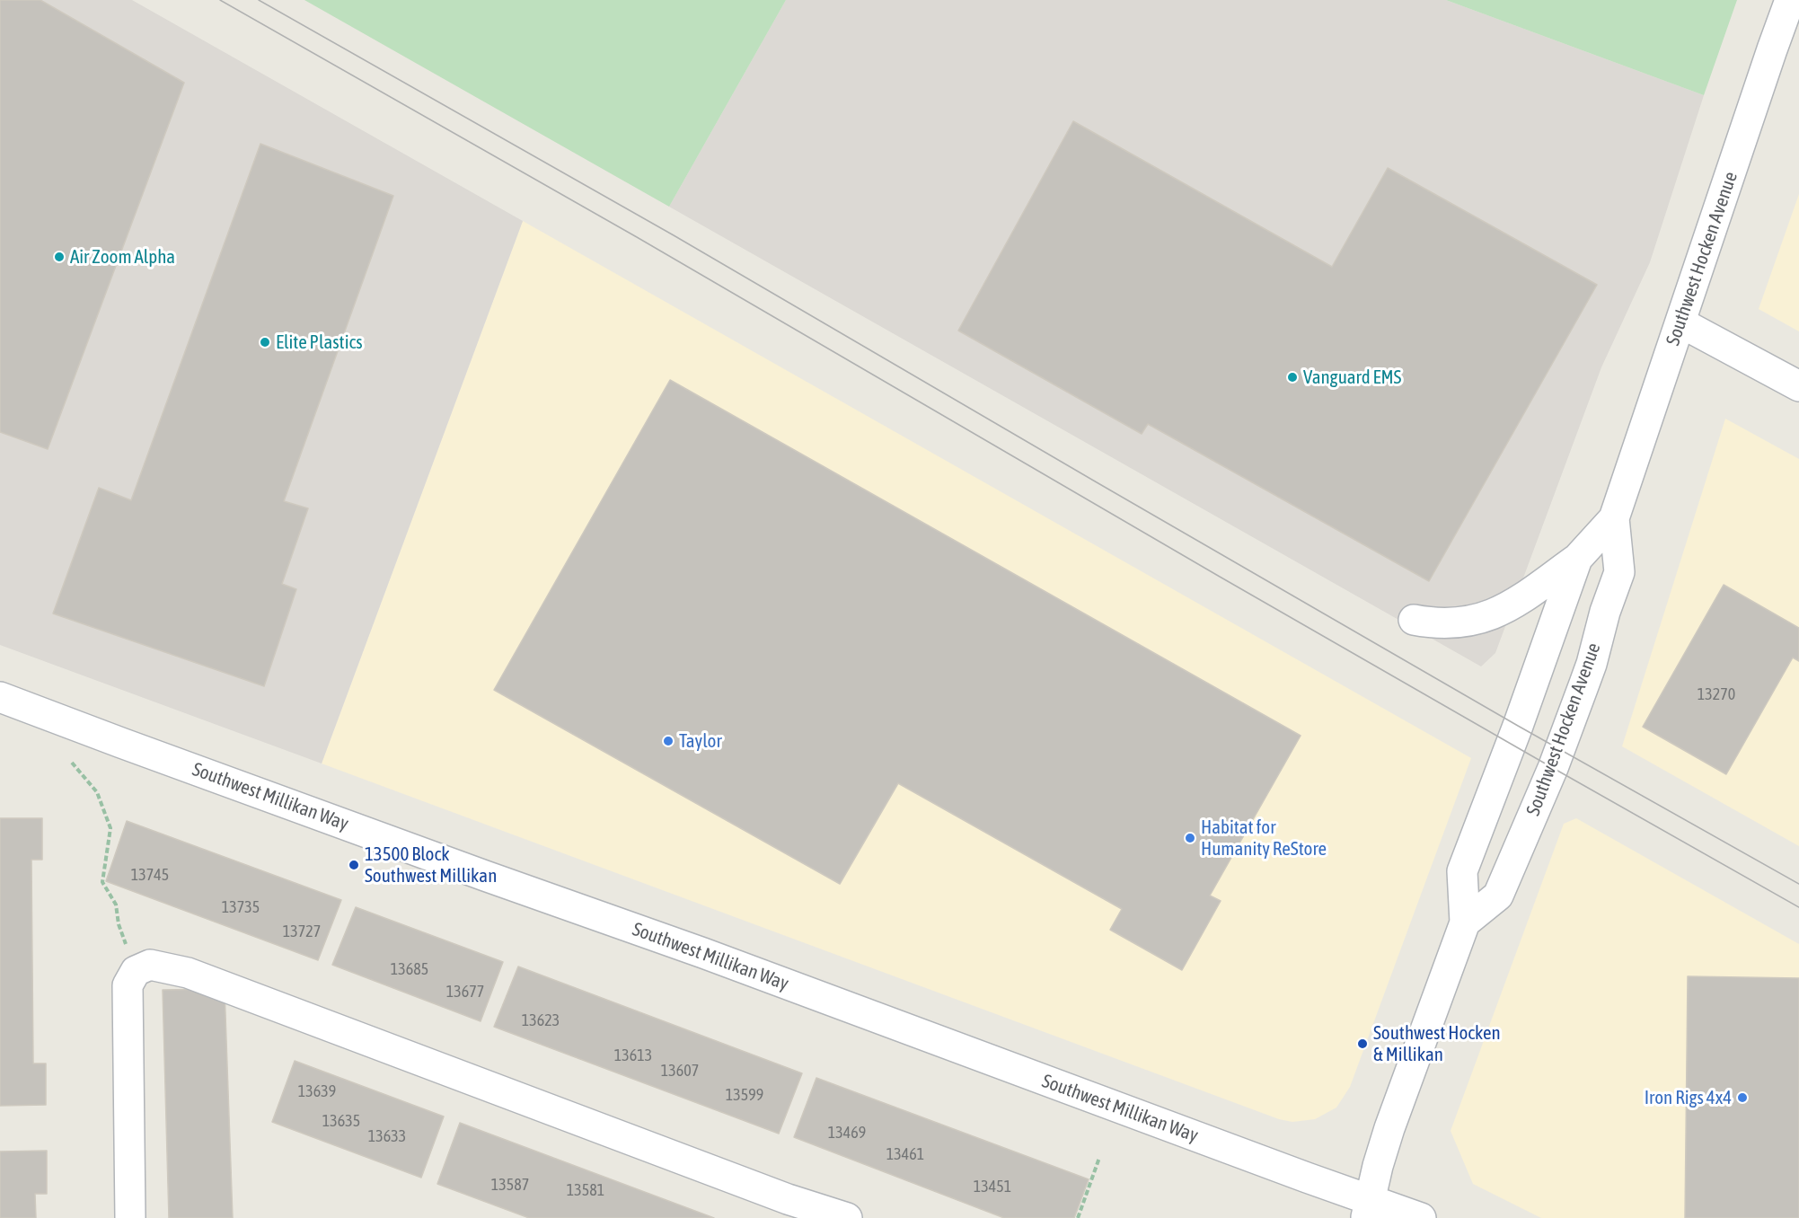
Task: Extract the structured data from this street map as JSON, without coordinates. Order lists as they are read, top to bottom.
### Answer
{
  "streets": {
    "street": ["Southwest Hocken Avenue", "Southwest Millikan Way"]
  },
  "crossings": [
    ["Southwest Hocken Avenue", "Southwest Millikan Way"]
  ],
  "places": [
    "Air Zoom Alpha",
    "Elite Plastics",
    "Vanguard EMS",
    "Taylor",
    "Habitat for Humanity ReStore",
    "13500 Block Southwest Millikan",
    "Southwest Hocken & Millikan",
    "Iron Rigs 4x4"
  ],
  "house_numbers": [
    "13270",
    "13745",
    "13735",
    "13727",
    "13685",
    "13677",
    "13623",
    "13613",
    "13607",
    "13639",
    "13599",
    "13635",
    "13469",
    "13633",
    "13461",
    "13587",
    "13451",
    "13581"
  ]
}
